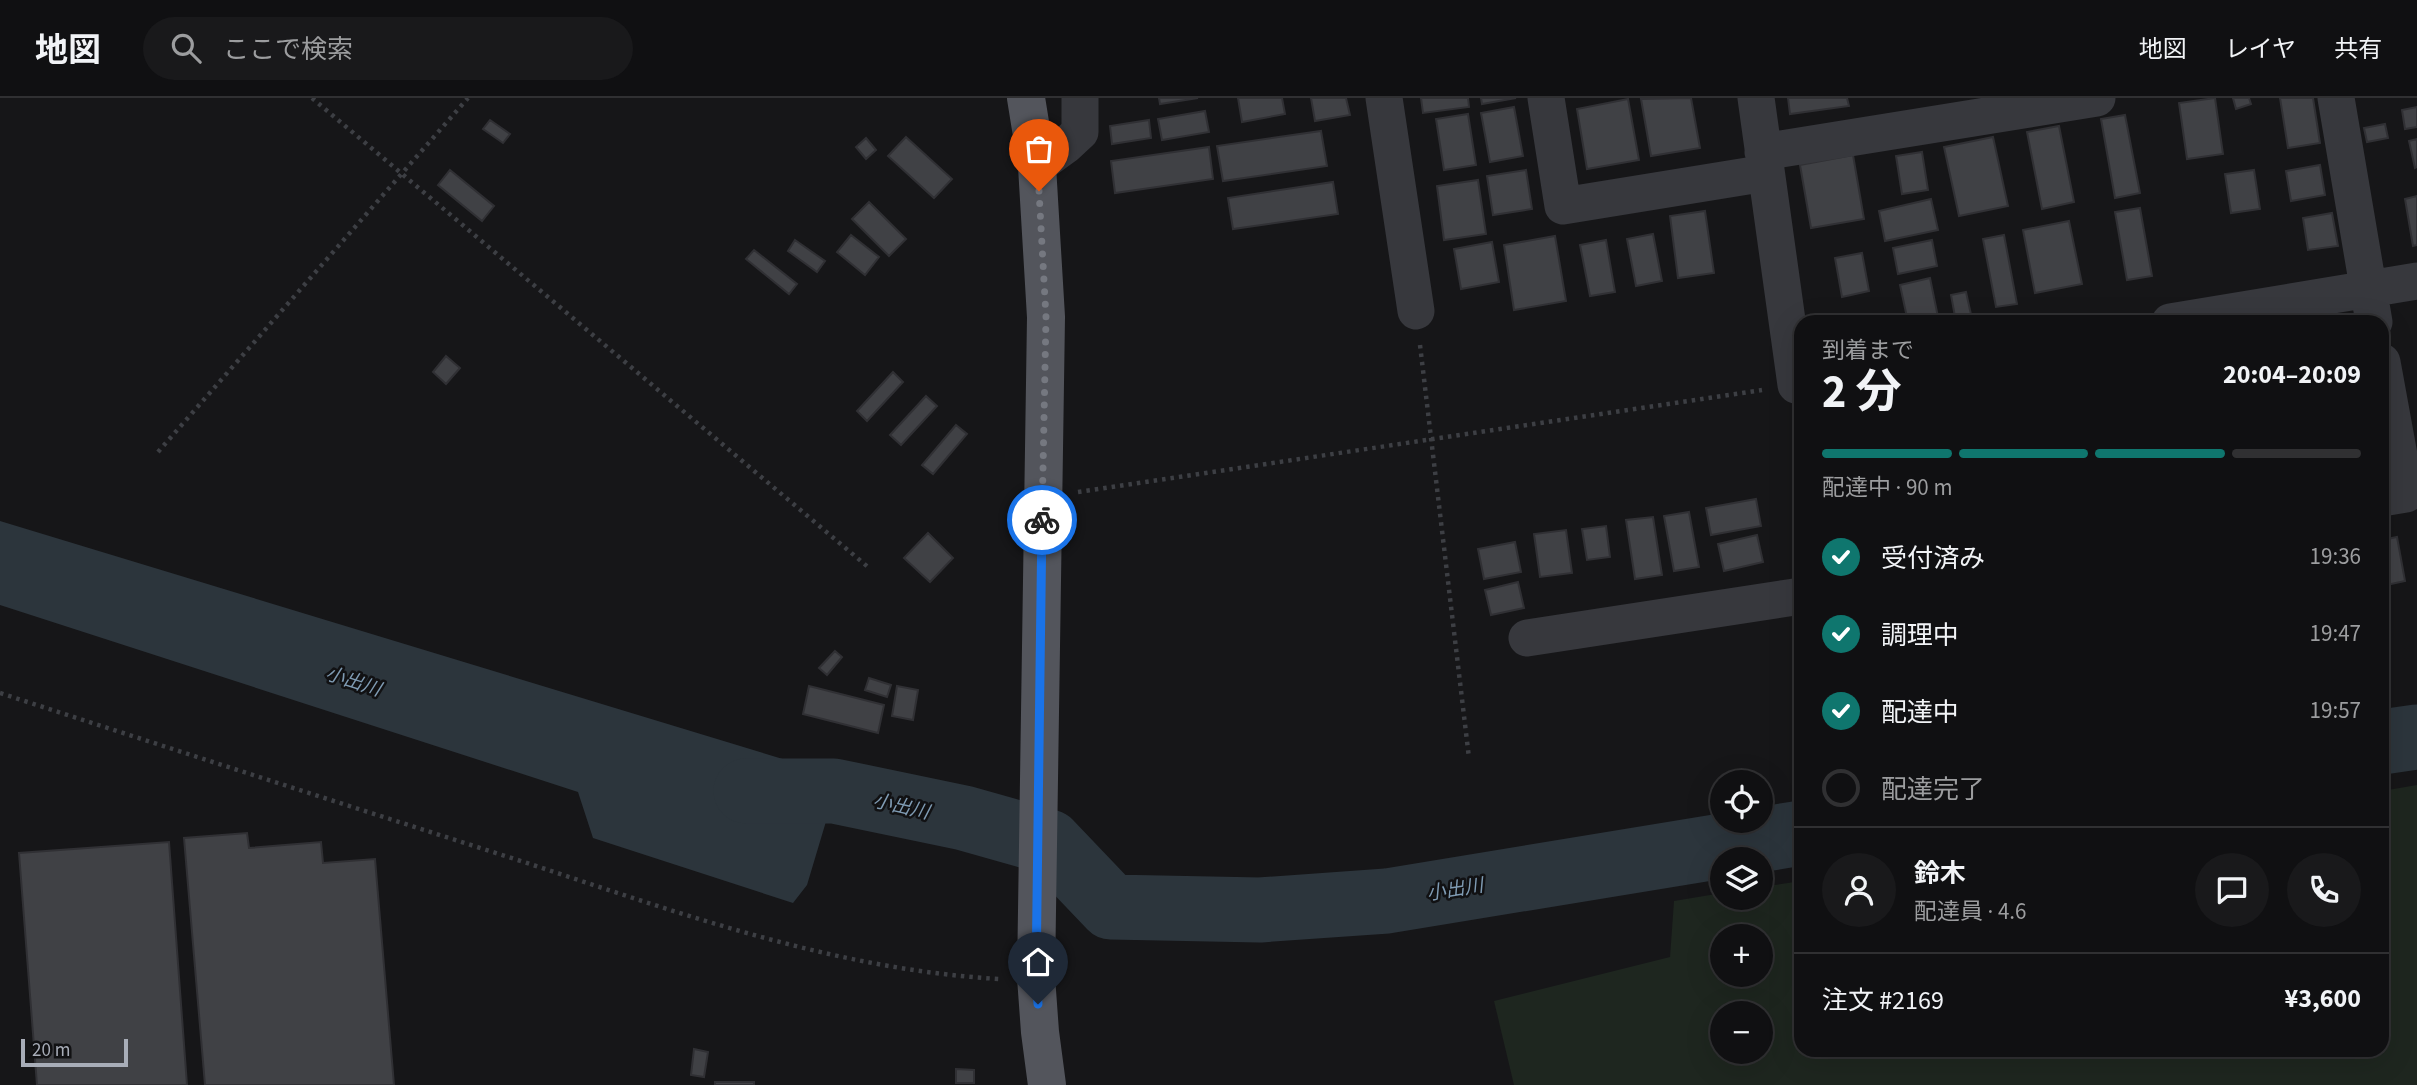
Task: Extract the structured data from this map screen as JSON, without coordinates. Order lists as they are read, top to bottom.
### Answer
{
  "water": ["小出川"],
  "scale_bar": "20 m",
  "page": {
    "header": "地図",
    "search": "ここで検索",
    "nav": ["地図", "レイヤ", "共有"],
    "heading": ["2 分", "到着まで", "20:04–20:09"],
    "panel": [
      "鈴木",
      "配達員 · 4.6",
      "注文 #2169",
      "¥3,600"
    ],
    "bar": "配達中 · 90 m",
    "list": [
      ["受付済み", "19:36"],
      ["調理中", "19:47"],
      ["配達中", "19:57"],
      "配達完了"
    ],
    "map_buttons": ["+", "−"],
    "scale": "20 m"
  }
}
